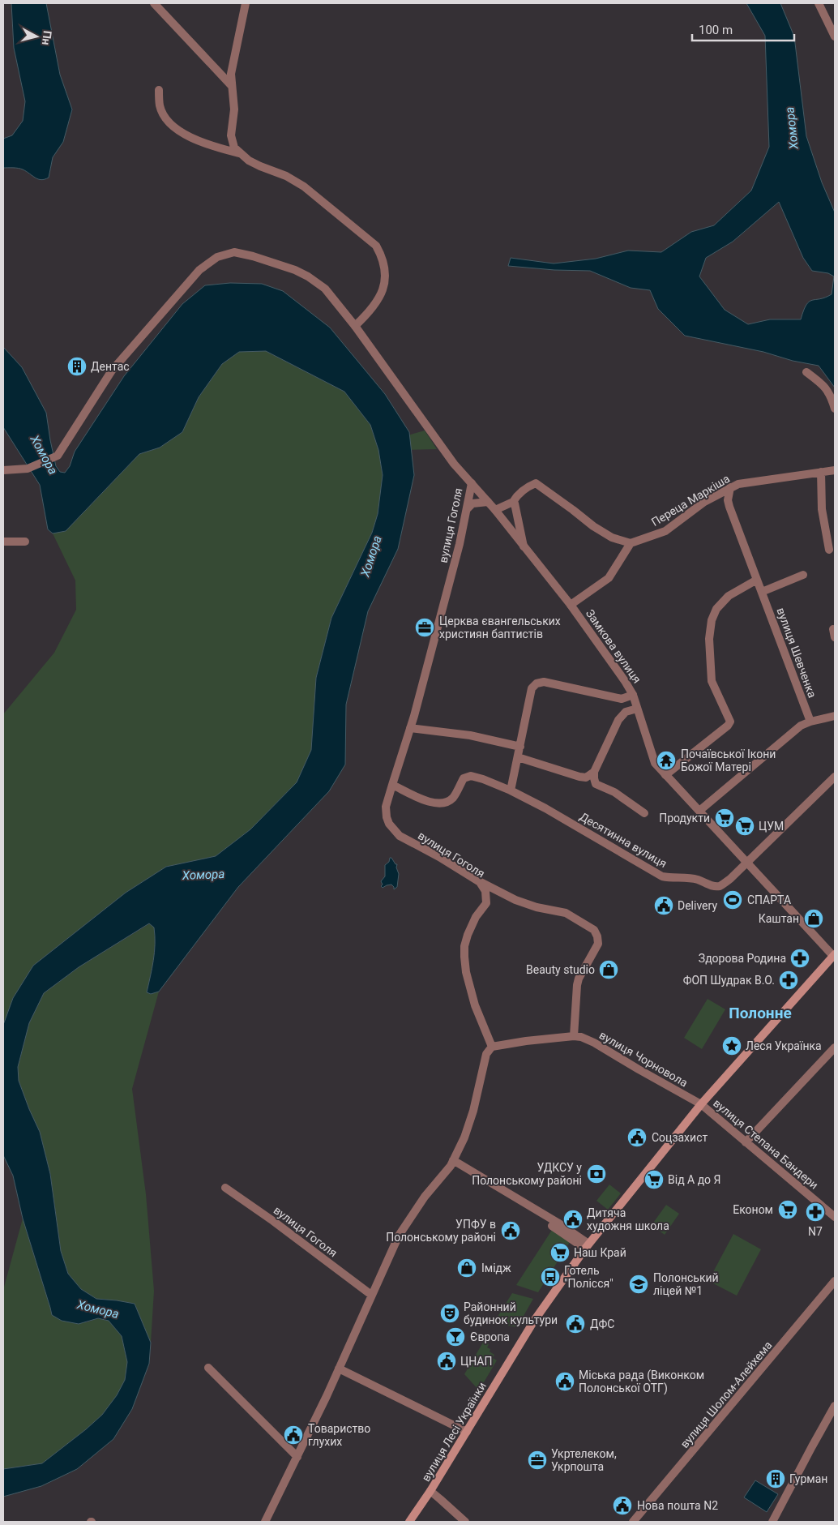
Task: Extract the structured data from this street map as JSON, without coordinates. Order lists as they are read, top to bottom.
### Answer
{
  "streets": {
    "main road": ["вулиця Лесі Українки"],
    "street": [
      "Переца Маркіша",
      "вулиця Гоголя",
      "Замкова вулиця",
      "вулиця Шевченка",
      "Десятинна вулиця",
      "вулиця Чорновола",
      "вулиця Степана Бандери",
      "вулиця Шолом-Алейхема"
    ]
  },
  "crossings": [
    ["Переца Маркіша", "вулиця Шевченка"],
    ["вулиця Гоголя", "Замкова вулиця"],
    ["вулиця Гоголя", "Десятинна вулиця"],
    ["Замкова вулиця", "Десятинна вулиця"],
    ["Замкова вулиця", "вулиця Лесі Українки"],
    ["вулиця Чорновола", "вулиця Степана Бандери"],
    ["вулиця Чорновола", "вулиця Лесі Українки"],
    ["вулиця Степана Бандери", "вулиця Лесі Українки"]
  ],
  "districts": ["Полонне"],
  "water": ["Хомора"],
  "places": {
    "building": ["Дентас", "Гурман"],
    "office": ["Церква євангельських християн баптистів", "Укртелеком, Укрпошта"],
    "temple": ["Почаївської Ікони Божої Матері"],
    "supermarket": [
      "Продукти",
      "ЦУМ",
      "Від А до Я",
      "Економ",
      "Наш Край"
    ],
    "sports": ["СПАРТА"],
    "public building": [
      "Delivery",
      "Соцзахист",
      "Дитяча художня школа",
      "УПФУ в Полонському районі",
      "ДФС",
      "ЦНАП",
      "Міська рада (Виконком Полонської ОТГ)",
      "Товариство глухих",
      "Нова пошта N2"
    ],
    "shop": ["Каштан", "Beauty studio", "Імідж"],
    "pharmacy": ["Здорова Родина", "ФОП Шудрак В.О.", "N7"],
    "place": ["Леся Українка"],
    "bank": ["УДКСУ у Полонському районi"],
    "bus stop": ["Готель \"Полісся\""],
    "school or university": ["Полонський ліцей №1"],
    "theatre": ["Районний будинок культури"],
    "bar": ["Європа"]
  },
  "scale_bar": "100 m",
  "north": "right"
}
